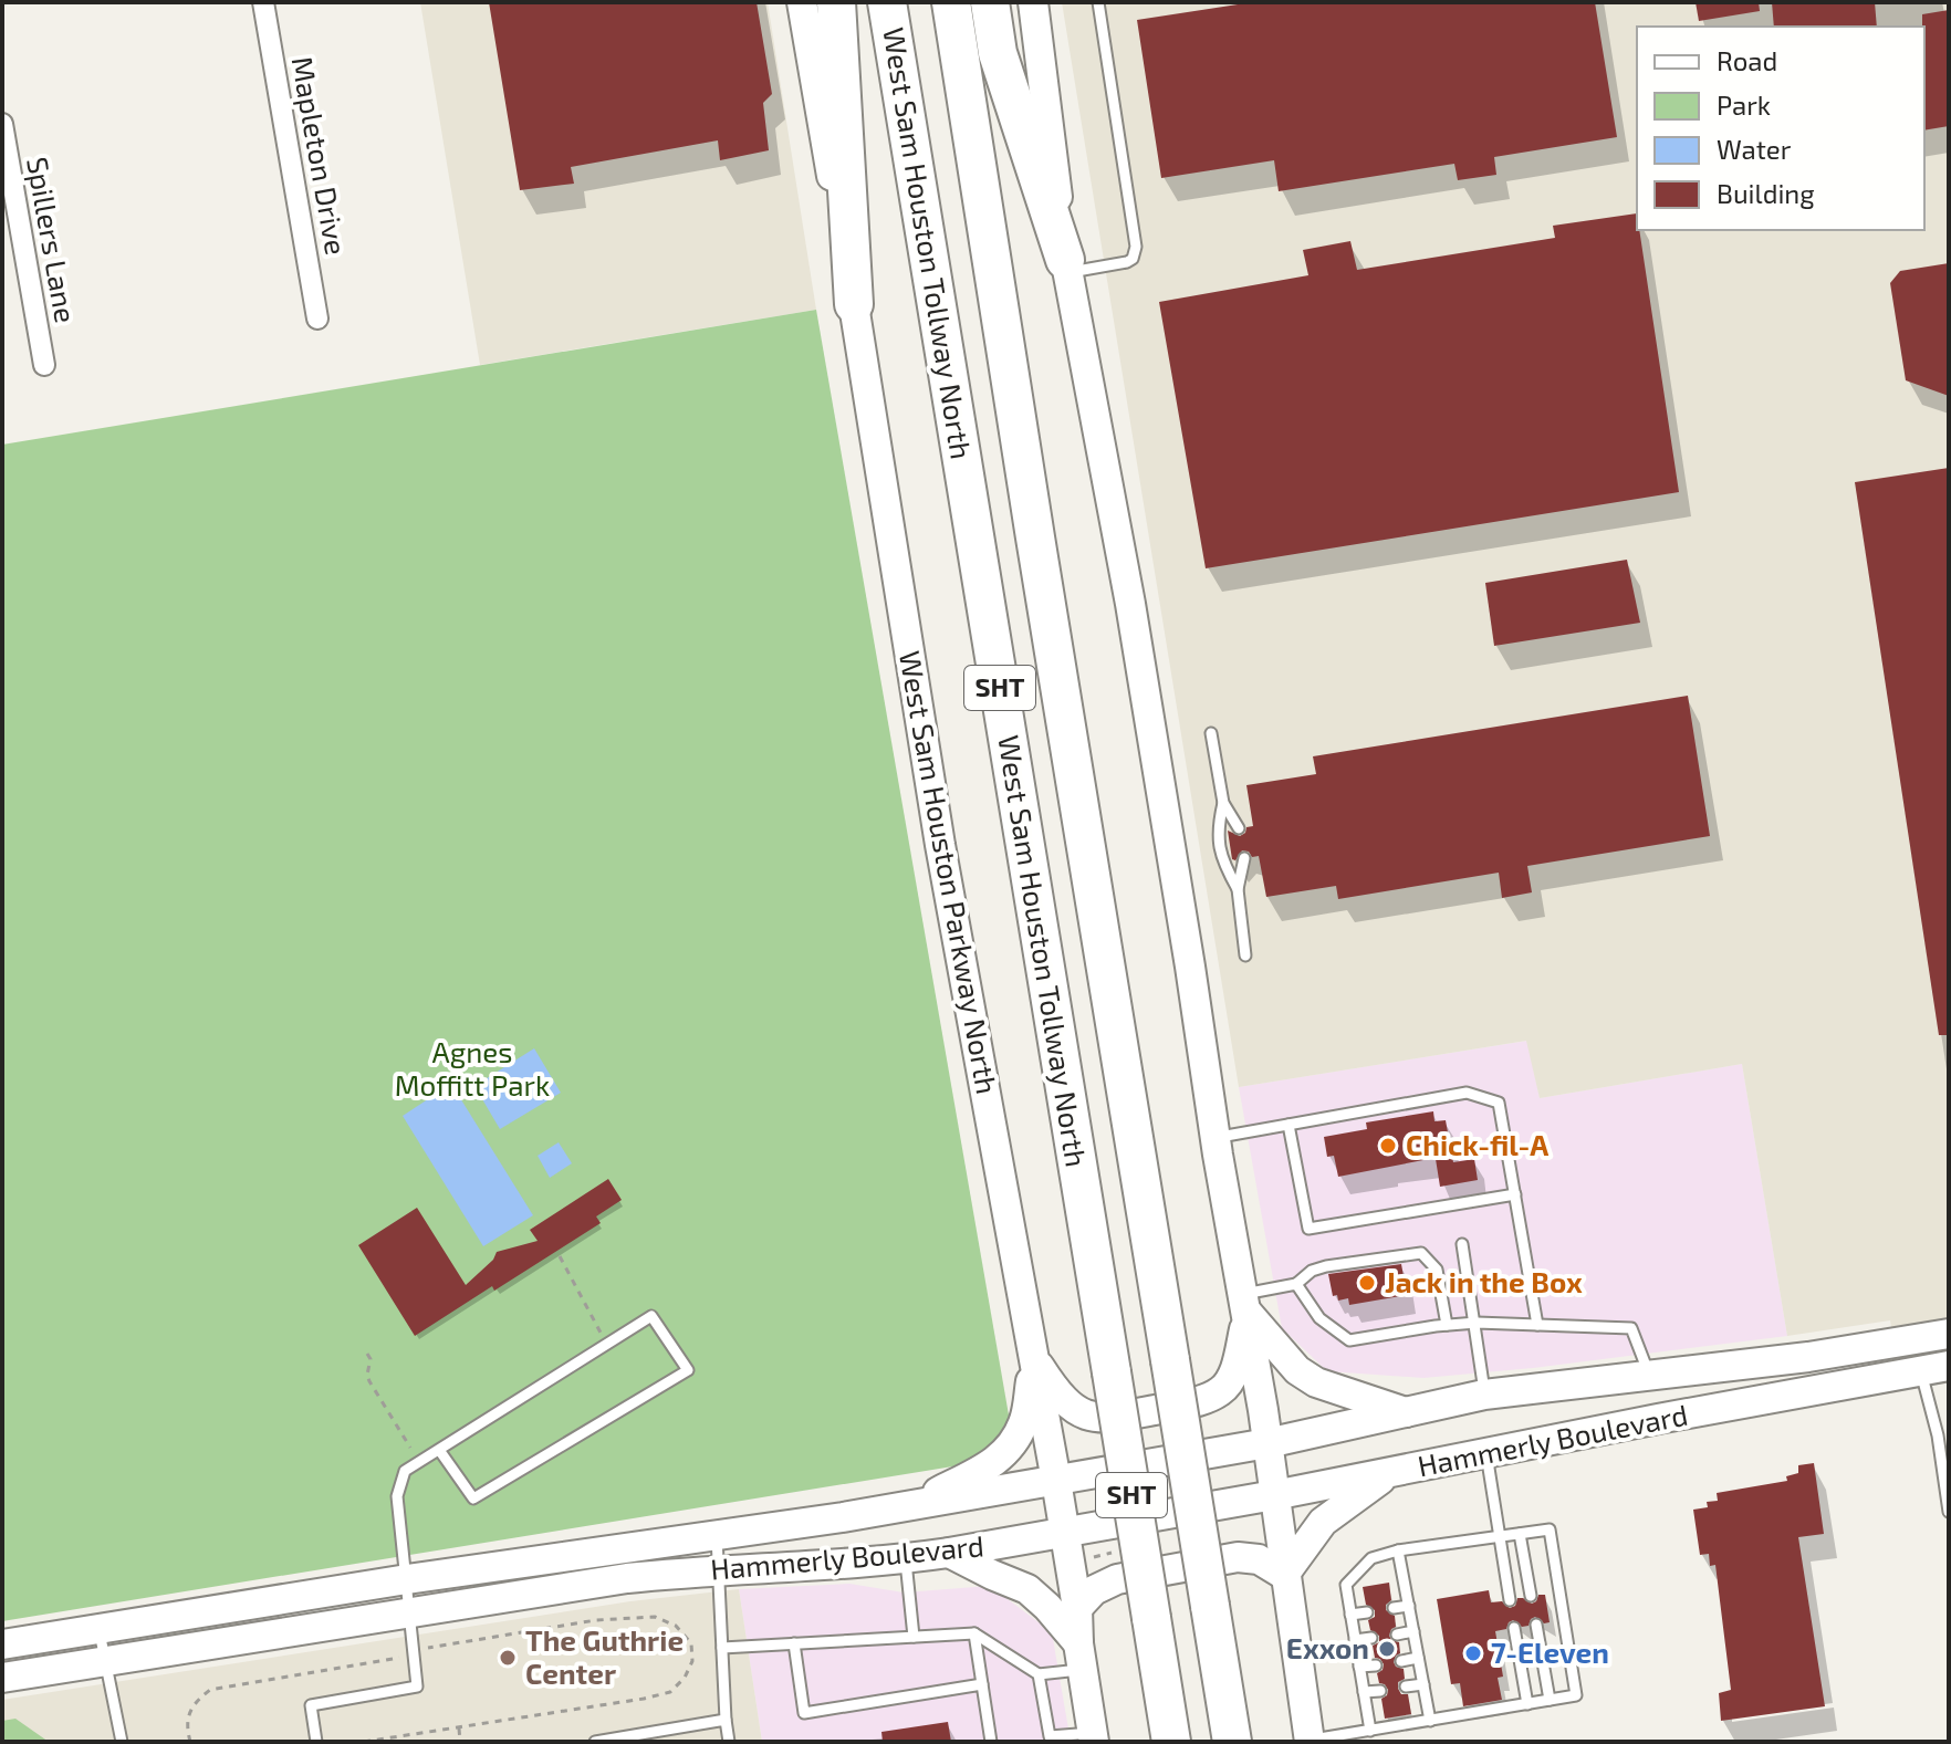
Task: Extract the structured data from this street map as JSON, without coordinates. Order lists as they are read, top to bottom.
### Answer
{
  "streets": {
    "highway": ["West Sam Houston Tollway North", "SHT"],
    "main road": ["West Sam Houston Parkway North", "Hammerly Boulevard"],
    "street": ["Mapleton Drive", "Spillers Lane"]
  },
  "crossings": [
    ["West Sam Houston Parkway North", "Hammerly Boulevard"]
  ],
  "parks": ["Agnes Moffitt Park"],
  "places": [
    "Chick-fil-A",
    "Jack in the Box",
    "Exxon",
    "7-Eleven",
    "The Guthrie Center"
  ],
  "legend": [
    "Road",
    "Park",
    "Water",
    "Building"
  ]
}
